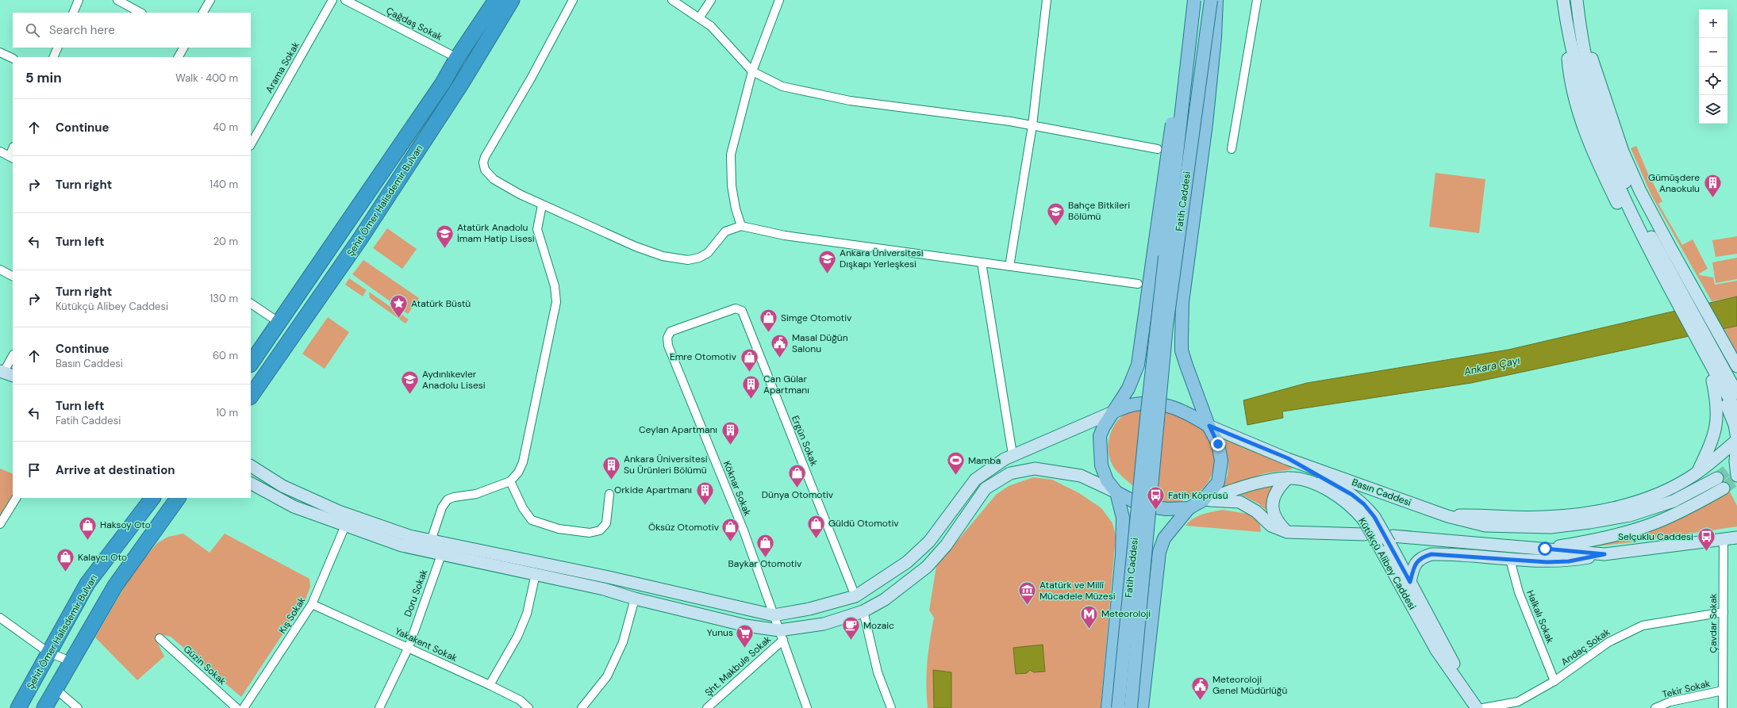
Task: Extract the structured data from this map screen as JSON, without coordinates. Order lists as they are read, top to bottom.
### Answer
{
  "streets": {
    "highway": ["Şehit Ömer Halisdemir Bulvarı"],
    "main road": ["Fatih Caddesi", "Basın Caddesi", "Kütükçü Alibey Caddesi"],
    "street": [
      "Çağdaş Sokak",
      "Arama Sokak",
      "Ergün Sokak",
      "Köknar Sokak",
      "Doru Sokak",
      "Kış Sokak",
      "Halkalı Sokak",
      "Çavdar Sokak",
      "Yakakent Sokak",
      "Andaç Sokak",
      "Güzin Sokak",
      "Şht. Makbule Sokak",
      "Tekir Sokak"
    ]
  },
  "crossings": [
    ["Çağdaş Sokak", "Şehit Ömer Halisdemir Bulvarı"],
    ["Ergün Sokak", "Köknar Sokak"],
    ["Köknar Sokak", "Şht. Makbule Sokak"],
    ["Basın Caddesi", "Kütükçü Alibey Caddesi"],
    ["Doru Sokak", "Yakakent Sokak"],
    ["Kış Sokak", "Yakakent Sokak"],
    ["Halkalı Sokak", "Andaç Sokak"],
    ["Çavdar Sokak", "Andaç Sokak"],
    ["Çavdar Sokak", "Tekir Sokak"]
  ],
  "water": ["Ankara Çayı"],
  "places": {
    "building": [
      "Gümüşdere Anaokulu",
      "Can Gülar Apartmanı",
      "Ceylan Apartmanı",
      "Ankara Üniversitesi Su Ürünleri Bölümü",
      "Orkide Apartmanı"
    ],
    "school or university": [
      "Bahçe Bitkileri Bölümü",
      "Atatürk Anadolu İmam Hatip Lisesi",
      "Ankara Üniversitesi Dışkapı Yerleşkesi",
      "Aydınlıkevler Anadolu Lisesi"
    ],
    "place": ["Atatürk Büstü"],
    "shop": [
      "Simge Otomotiv",
      "Emre Otomotiv",
      "Dünya Otomotiv",
      "Güldü Otomotiv",
      "Haksoy Oto",
      "Öksüz Otomotiv",
      "Baykar Otomotiv",
      "Kalaycı Oto"
    ],
    "public building": ["Masal Düğün Salonu", "Meteoroloji Genel Müdürlüğü"],
    "sports": ["Mamba"],
    "bus stop": ["Fatih Köprüsü", "Selçuklu Caddesi"],
    "museum": ["Atatürk ve Millî Mücadele Müzesi"],
    "metro station": ["Meteoroloji"],
    "cafe": ["Mozaic"],
    "supermarket": ["Yunus"]
  },
  "page": {
    "map_buttons": ["+", "−"],
    "search": "Search here",
    "heading": ["5 min", "Walk · 400 m"],
    "list": [
      ["Continue", "40 m"],
      ["Turn right", "140 m"],
      ["Turn left", "20 m"],
      ["Turn right", "Kütükçü Alibey Caddesi", "130 m"],
      ["Continue", "Basın Caddesi", "60 m"],
      ["Turn left", "Fatih Caddesi", "10 m"],
      "Arrive at destination"
    ]
  }
}
